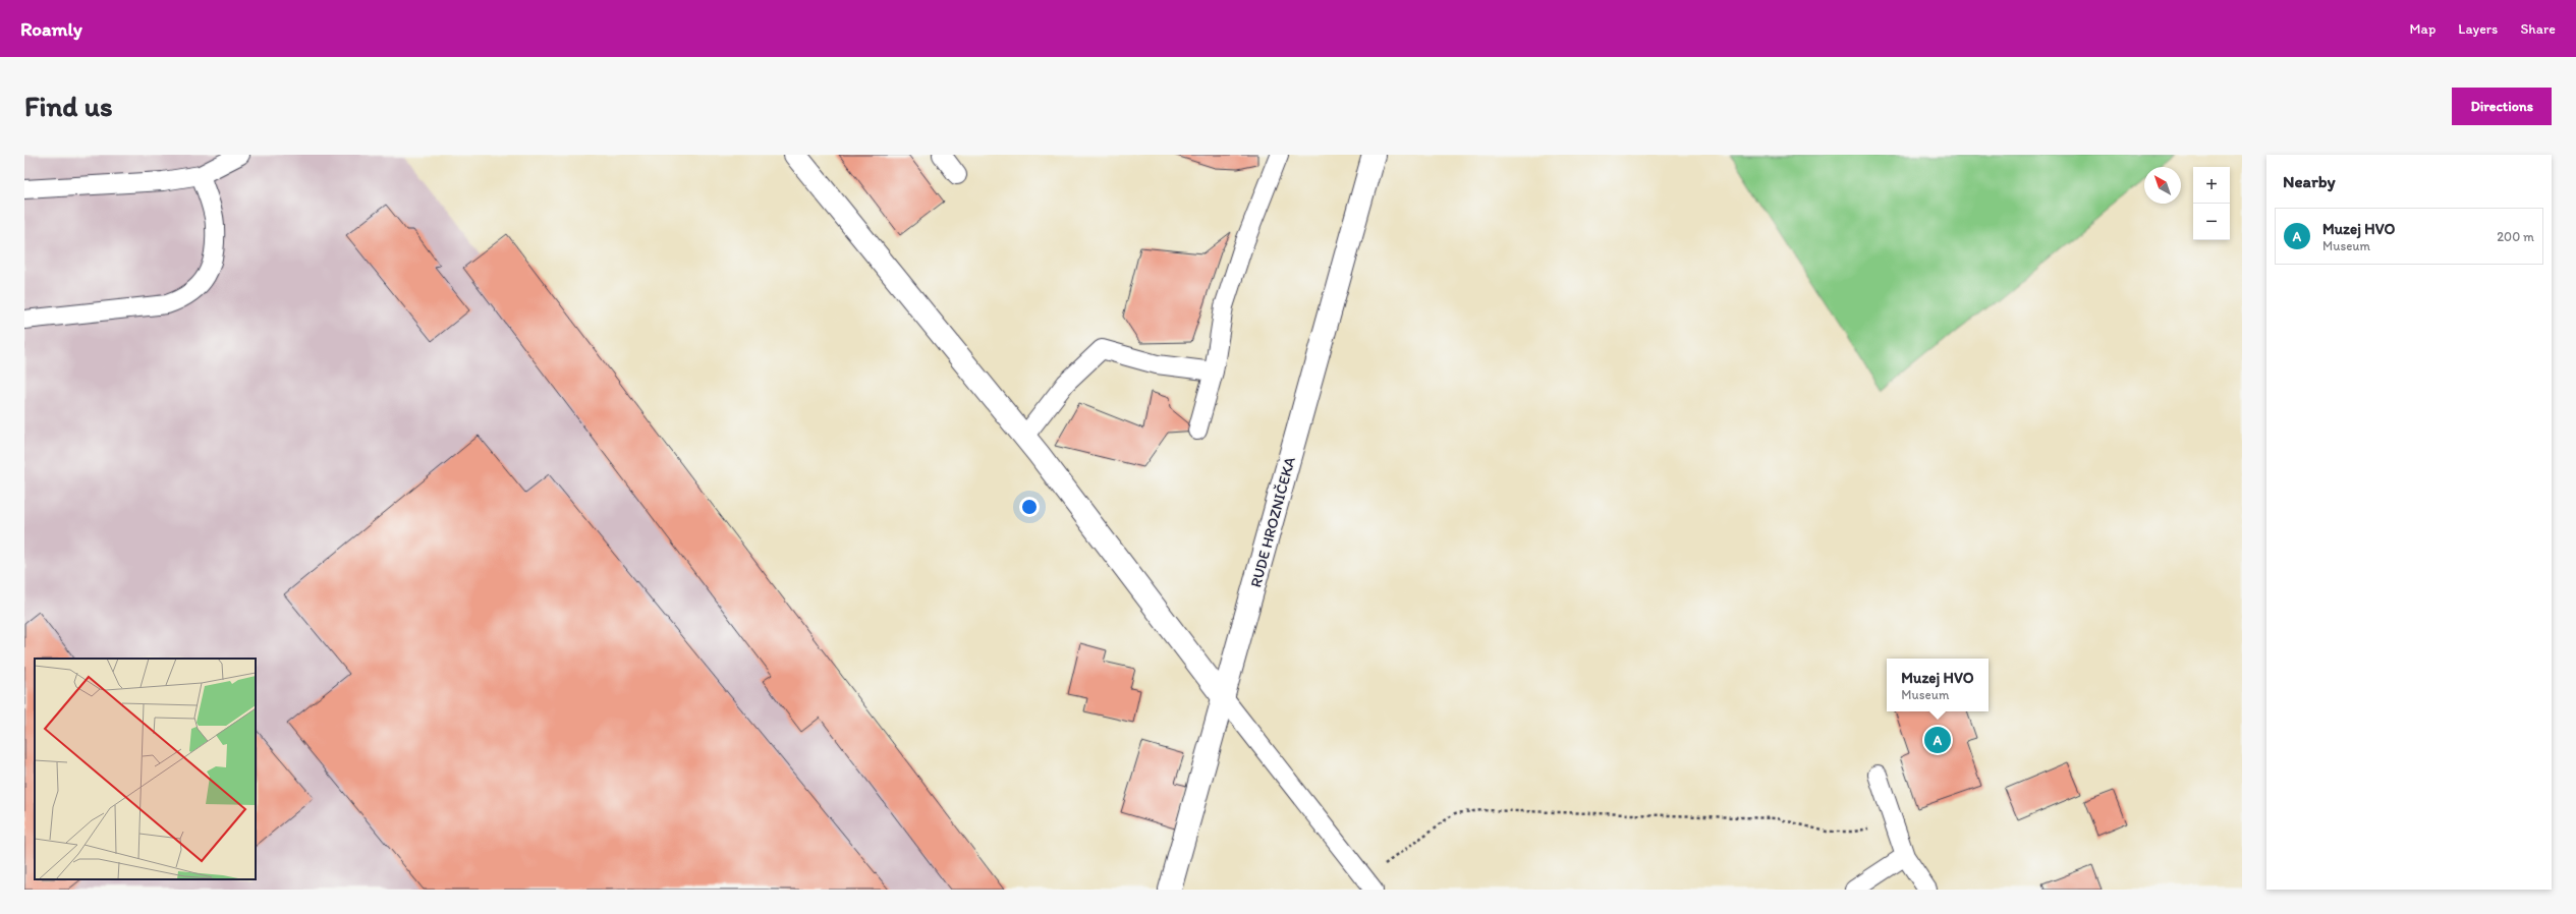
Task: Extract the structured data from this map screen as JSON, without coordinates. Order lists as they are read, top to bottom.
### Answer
{
  "streets": {
    "street": ["RUDE HROZNIČEKA"]
  },
  "north": "top left",
  "page": {
    "header": "Roamly",
    "nav": ["Map", "Layers", "Share"],
    "buttons": "Directions",
    "title": "Find us",
    "heading": "Nearby",
    "map_buttons": ["+", "−"],
    "list": [
      {
        "mark": "A",
        "name": "Muzej HVO",
        "note": "Museum",
        "value": "200 m"
      }
    ],
    "popup": ["Muzej HVO", "Museum"],
    "pins": "A"
  }
}
